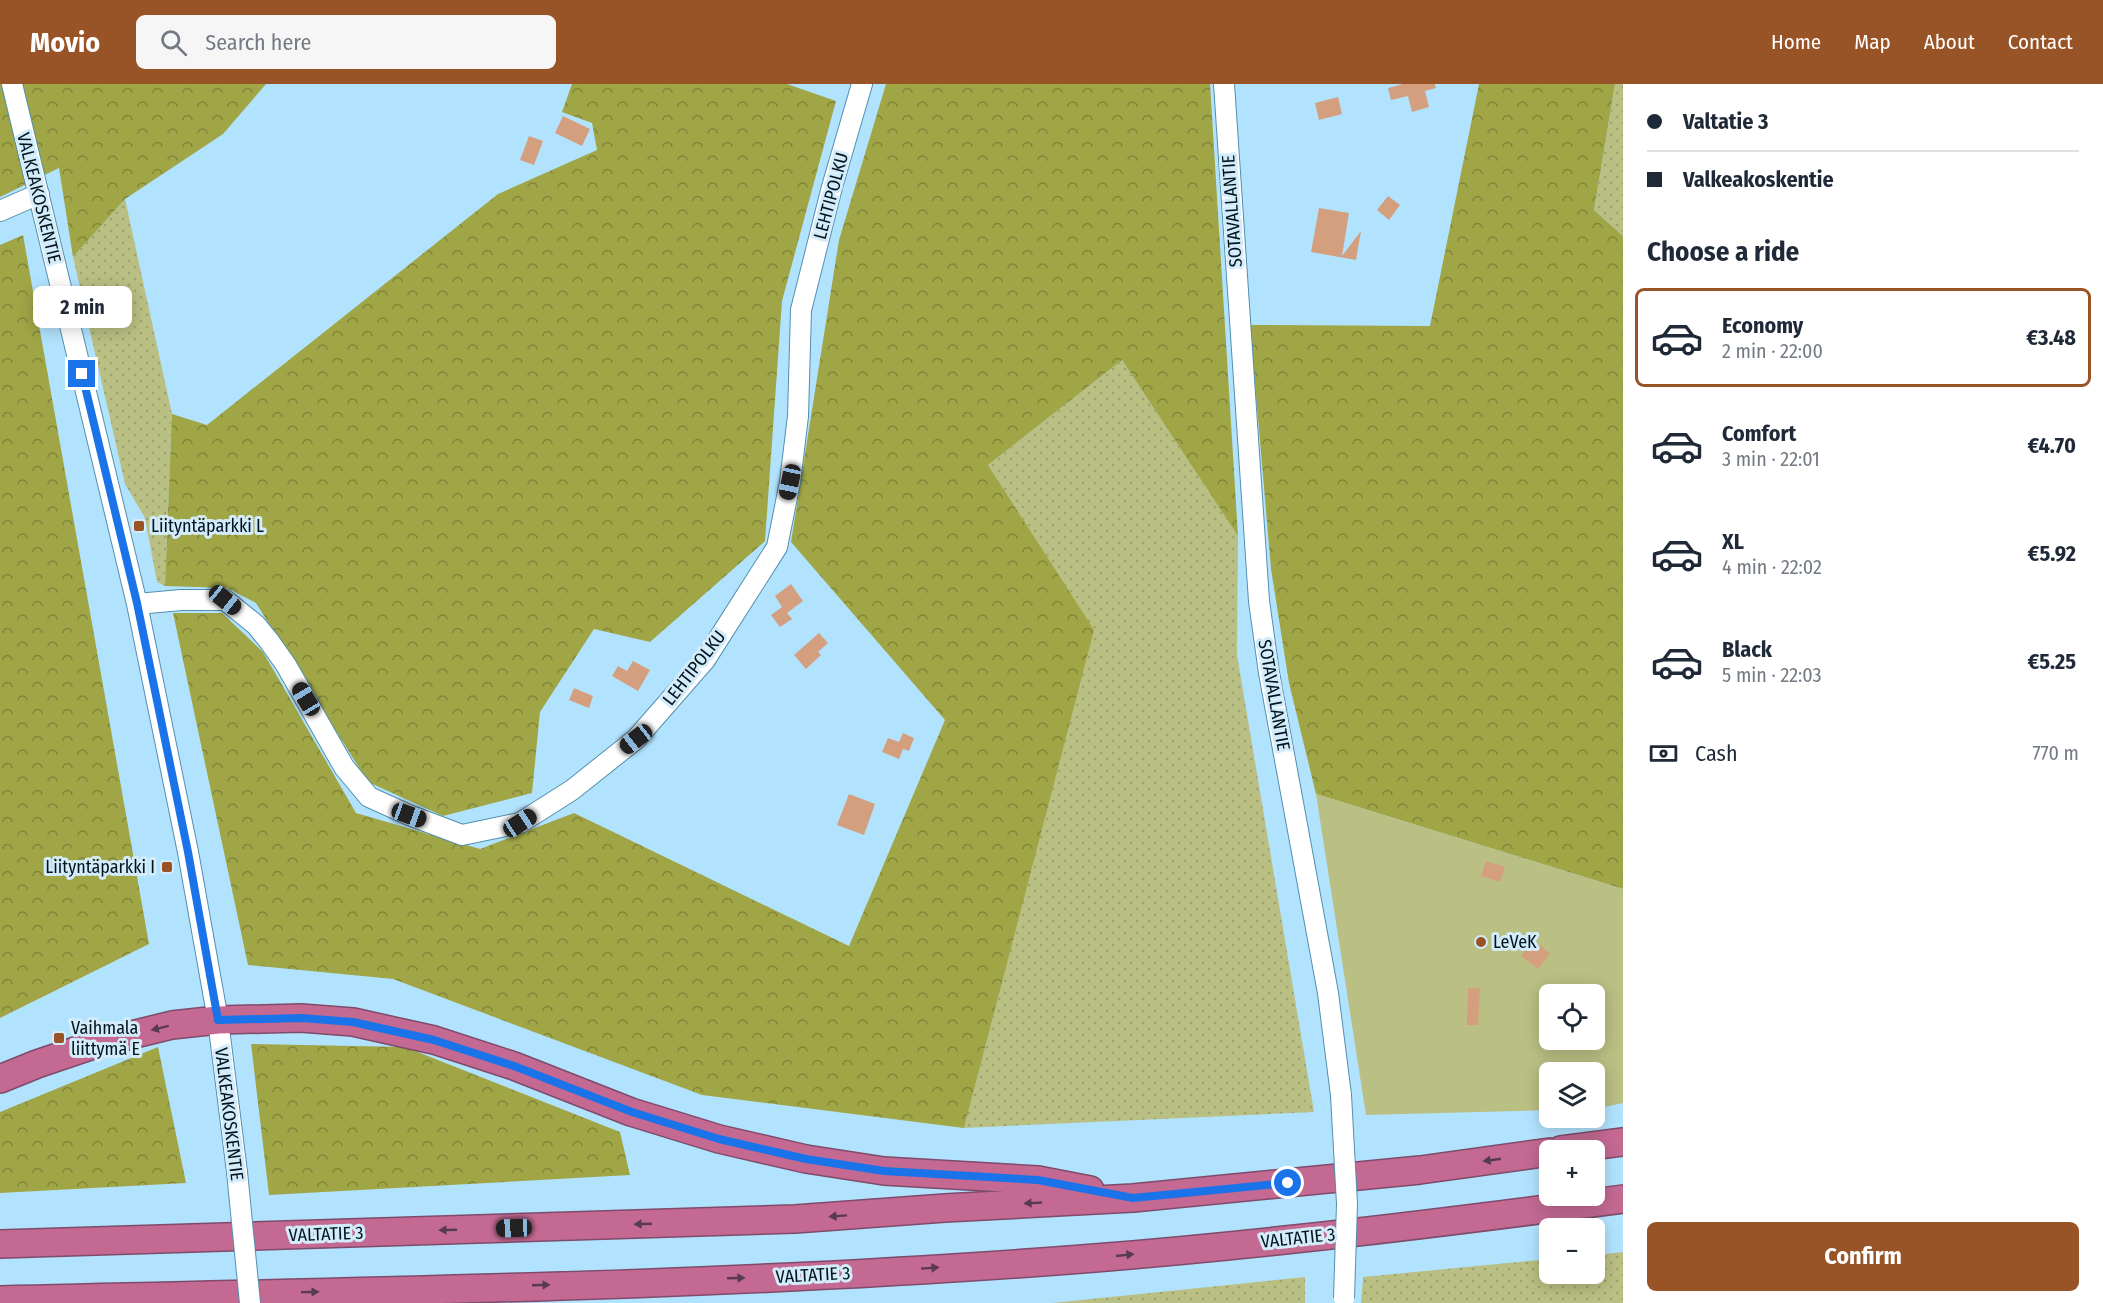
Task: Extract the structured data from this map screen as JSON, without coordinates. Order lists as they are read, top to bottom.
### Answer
{
  "streets": {
    "highway": ["VALTATIE 3"],
    "street": ["LEHTIPOLKU", "VALKEAKOSKENTIE", "SOTAVALLANTIE"]
  },
  "crossings": [
    ["LEHTIPOLKU", "VALKEAKOSKENTIE"]
  ],
  "places": {
    "transit": ["Liityntäparkki L", "Liityntäparkki I", "Vaihmala liittymä E"],
    "other": ["LeVeK"]
  },
  "page": {
    "header": "Movio",
    "search": "Search here",
    "nav": [
      "Home",
      "Map",
      "About",
      "Contact"
    ],
    "banner": ["Valtatie 3", "Valkeakoskentie"],
    "heading": "Choose a ride",
    "bubble": "2 min",
    "list": [
      {
        "name": "Economy",
        "note": "2 min · 22:00",
        "value": "€3.48"
      },
      {
        "name": "Comfort",
        "note": "3 min · 22:01",
        "value": "€4.70"
      },
      {
        "name": "XL",
        "note": "4 min · 22:02",
        "value": "€5.92"
      },
      {
        "name": "Black",
        "note": "5 min · 22:03",
        "value": "€5.25"
      }
    ],
    "pay": ["Cash", "770 m"],
    "map_buttons": ["+", "−"],
    "buttons": "Confirm"
  }
}
